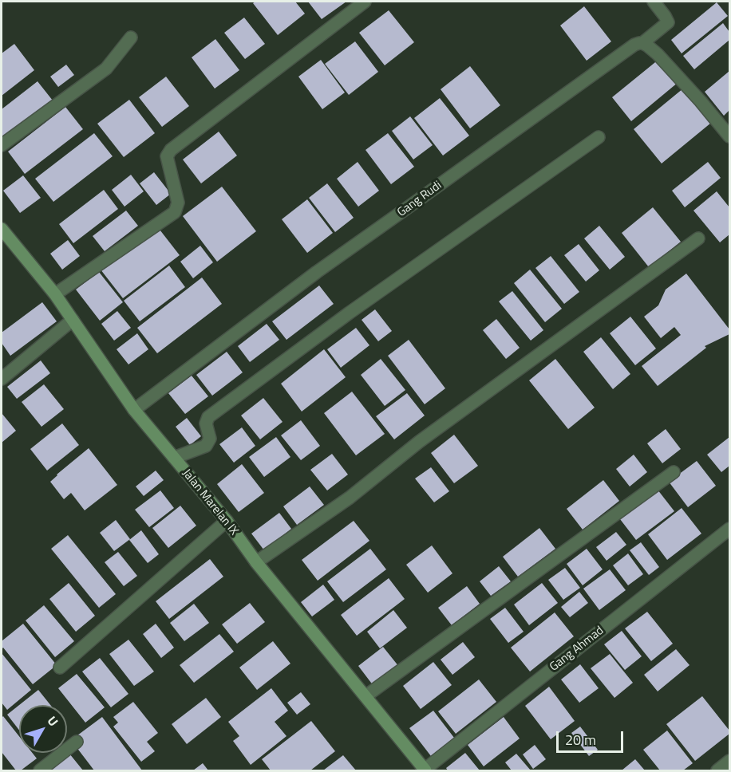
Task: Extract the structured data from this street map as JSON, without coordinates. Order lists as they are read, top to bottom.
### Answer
{
  "streets": {
    "main road": ["Jalan Marelan IX"],
    "street": ["Gang Rudi", "Gang Ahmad"]
  },
  "crossings": [
    ["Gang Rudi", "Jalan Marelan IX"],
    ["Jalan Marelan IX", "Gang Ahmad"]
  ],
  "scale_bar": "20 m",
  "north": "top right"
}
